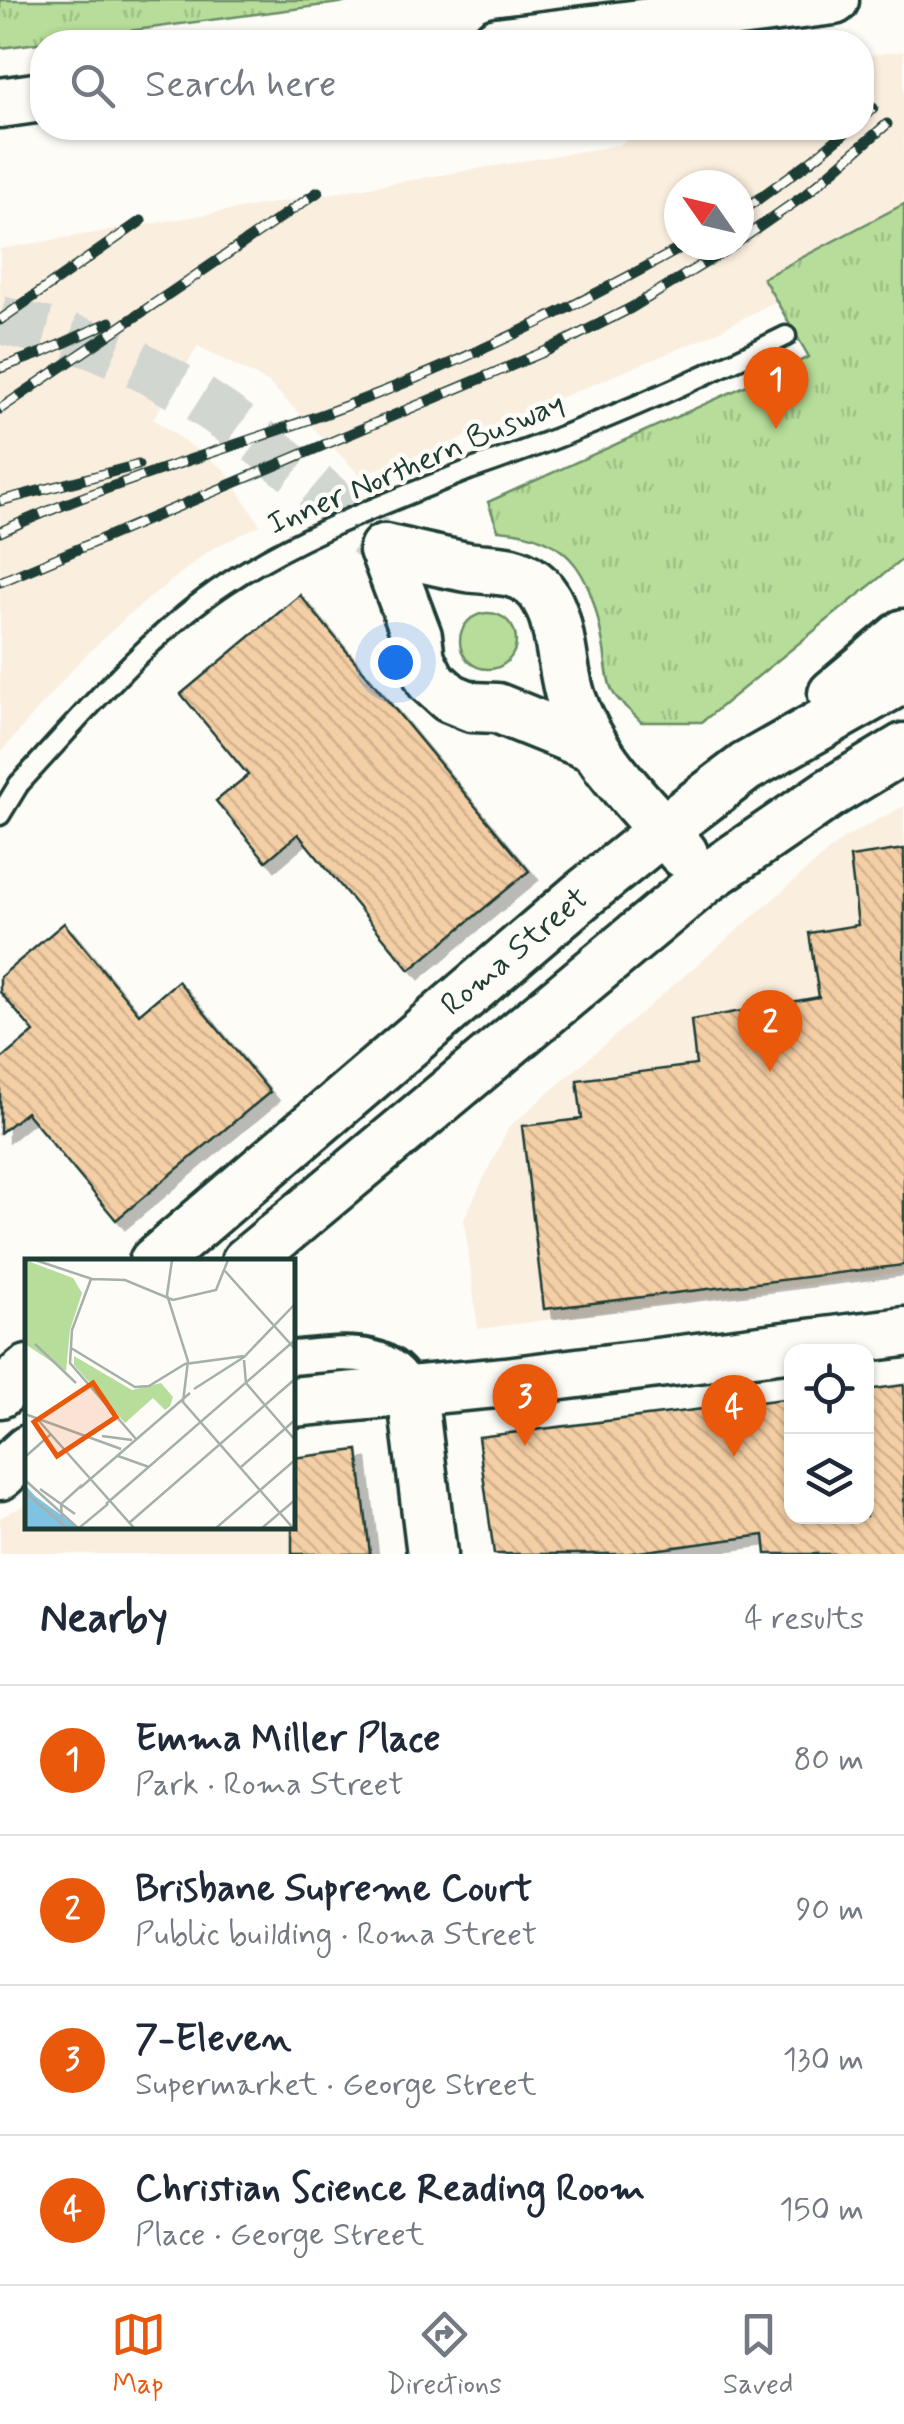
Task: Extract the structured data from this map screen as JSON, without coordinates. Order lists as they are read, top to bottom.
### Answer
{
  "streets": {
    "street": ["Roma Street"],
    "lane": ["Inner Northern Busway"]
  },
  "north": "top left",
  "page": {
    "search": "Search here",
    "pins": [
      "1",
      "2",
      "3",
      "4"
    ],
    "heading": ["Nearby", "4 results"],
    "list": [
      {
        "mark": "1",
        "name": "Emma Miller Place",
        "note": "Park · Roma Street",
        "value": "80 m"
      },
      {
        "mark": "2",
        "name": "Brisbane Supreme Court",
        "note": "Public building · Roma Street",
        "value": "90 m"
      },
      {
        "mark": "3",
        "name": "7-Eleven",
        "note": "Supermarket · George Street",
        "value": "130 m"
      },
      {
        "mark": "4",
        "name": "Christian Science Reading Room",
        "note": "Place · George Street",
        "value": "150 m"
      }
    ],
    "nav": ["Map", "Directions", "Saved"]
  }
}
